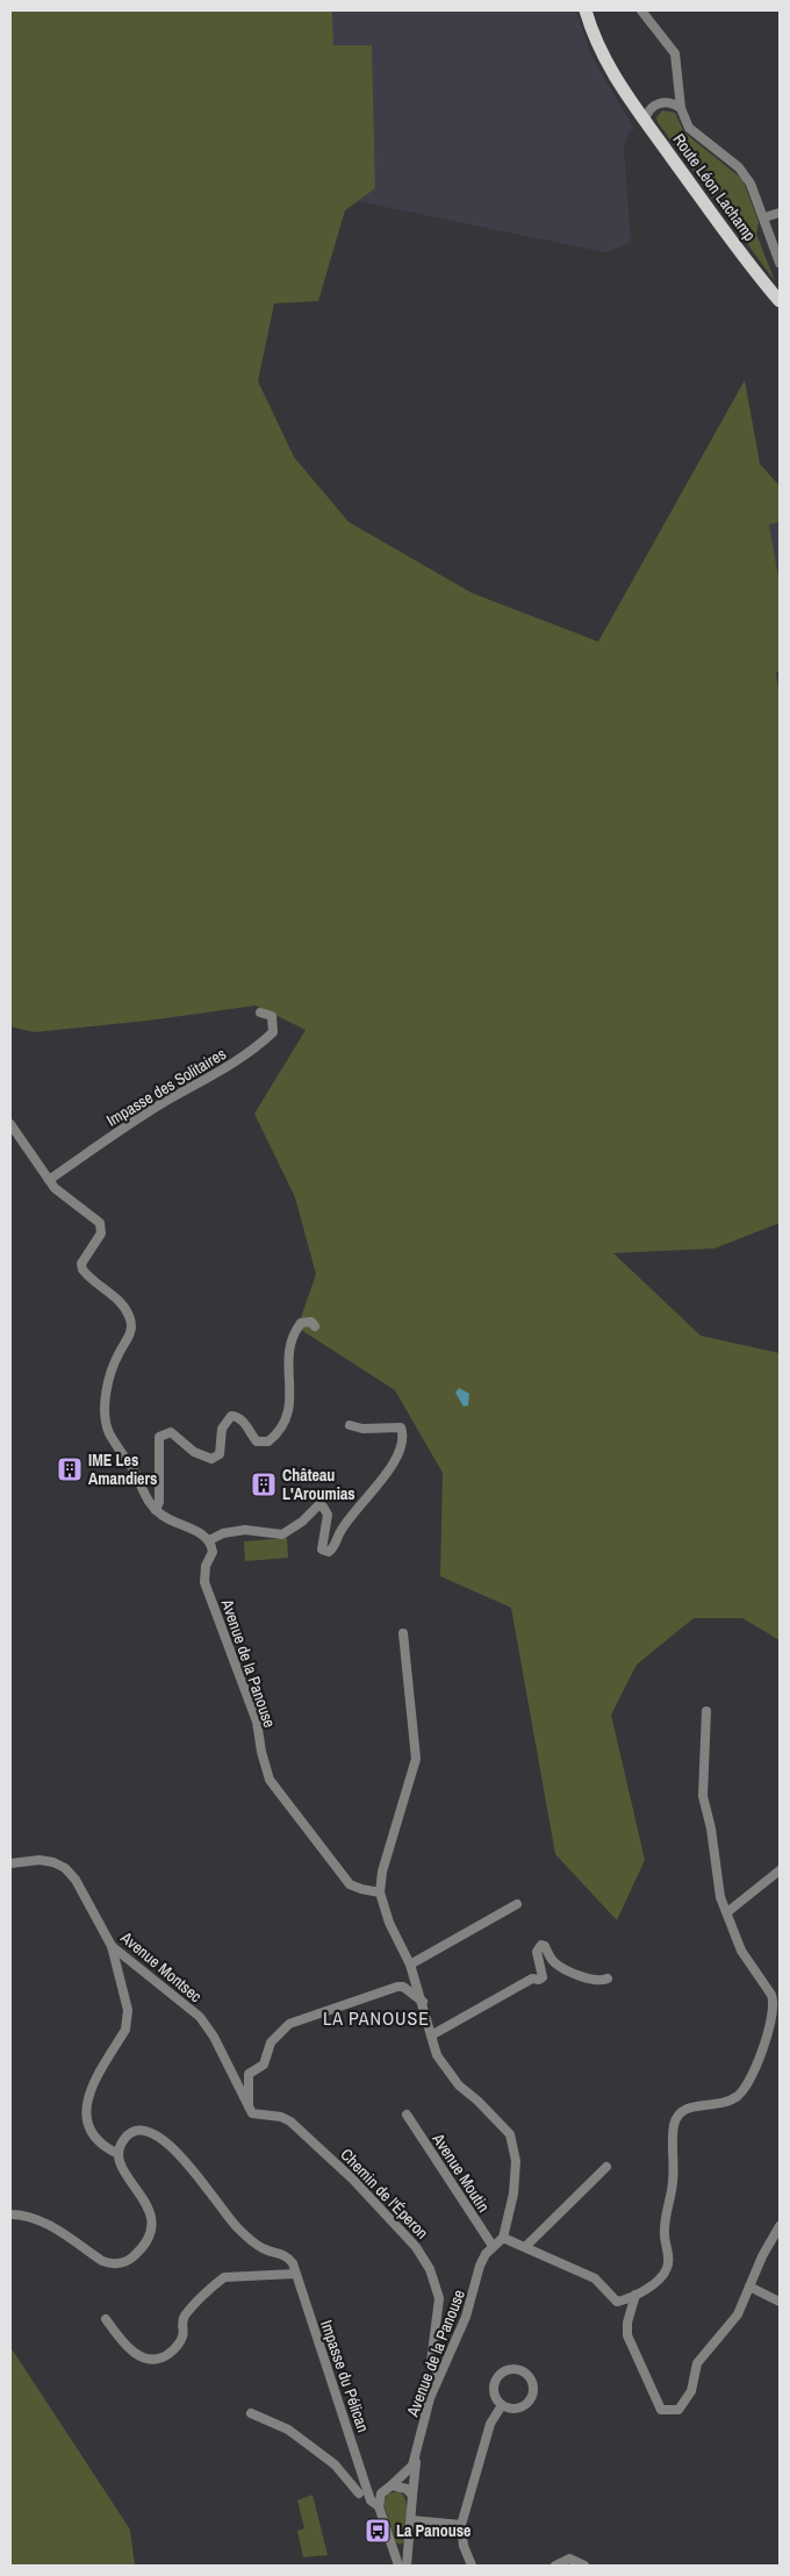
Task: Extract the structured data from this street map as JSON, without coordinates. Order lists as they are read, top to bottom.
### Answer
{
  "streets": {
    "main road": ["Route Léon Lachamp"],
    "street": [
      "Impasse des Solitaires",
      "Avenue de la Panouse",
      "Avenue Montsec",
      "Avenue Moutin",
      "Chemin de l'Éperon",
      "Impasse du Pélican"
    ]
  },
  "crossings": [
    ["Avenue de la Panouse", "Avenue Moutin"],
    ["Avenue de la Panouse", "Chemin de l'Éperon"],
    ["Avenue Montsec", "Chemin de l'Éperon"]
  ],
  "districts": ["LA PANOUSE"],
  "places": {
    "building": ["IME Les Amandiers", "Château L'Aroumias"],
    "bus stop": ["La Panouse"]
  }
}
